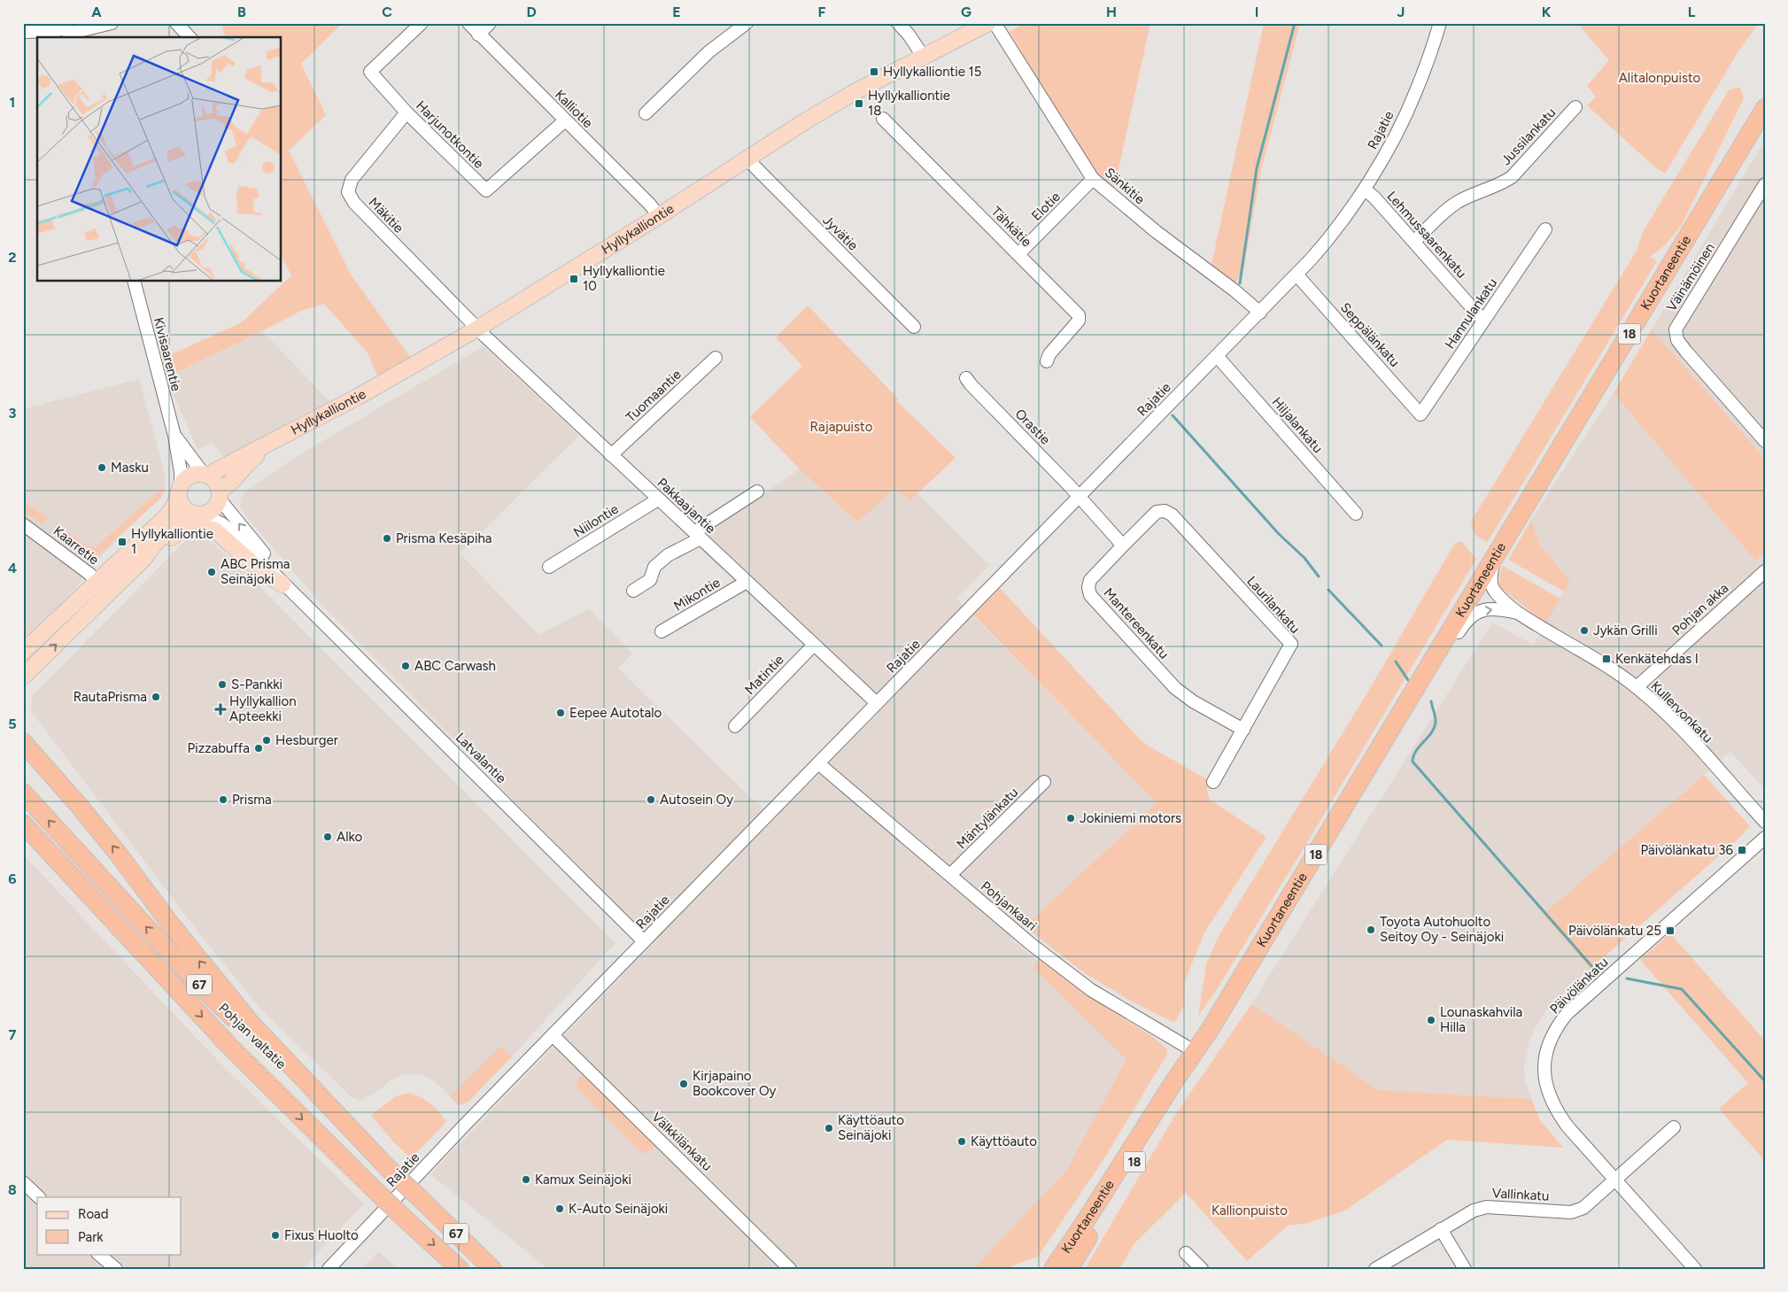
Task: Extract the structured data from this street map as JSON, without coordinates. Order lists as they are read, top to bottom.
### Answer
{
  "streets": {
    "highway": [
      "Kuortaneentie",
      "18",
      "67",
      "Pohjan valtatie"
    ],
    "main road": ["Hyllykalliontie"],
    "street": [
      "Kalliotie",
      "Rajatie",
      "Harjunotkontie",
      "Jussilankatu",
      "Sänkitie",
      "Elotie",
      "Mäkitie",
      "Tähkätie",
      "Jyvätie",
      "Lehmussaarenkatu",
      "Väinämöinen",
      "Hannulankatu",
      "Seppälänkatu",
      "Kivisaarentie",
      "Tuomaantie",
      "Hiljalankatu",
      "Orastie",
      "Pakkaajantie",
      "Niilontie",
      "Kaarretie",
      "Mikontie",
      "Laurilankatu",
      "Pohjan akka",
      "Mantereenkatu",
      "Matintie",
      "Kullervonkatu",
      "Latvalantie",
      "Mäntylänkatu",
      "Pohjankaari",
      "Päivölänkatu",
      "Välkkilänkatu",
      "Vallinkatu"
    ]
  },
  "crossings": [
    ["Kalliotie", "Harjunotkontie"],
    ["Kalliotie", "Hyllykalliontie"],
    ["Rajatie", "Sänkitie"],
    ["Rajatie", "Lehmussaarenkatu"],
    ["Rajatie", "Seppälänkatu"],
    ["Rajatie", "Hiljalankatu"],
    ["Rajatie", "Orastie"],
    ["Rajatie", "Pakkaajantie"],
    ["Rajatie", "Latvalantie"],
    ["Rajatie", "Pohjankaari"],
    ["Rajatie", "Välkkilänkatu"],
    ["Harjunotkontie", "Mäkitie"],
    ["Jussilankatu", "Lehmussaarenkatu"],
    ["Sänkitie", "Elotie"],
    ["Elotie", "Tähkätie"],
    ["Mäkitie", "Hyllykalliontie"],
    ["Mäkitie", "Pakkaajantie"],
    ["Hyllykalliontie", "Jyvätie"],
    ["Hyllykalliontie", "Kivisaarentie"],
    ["Hyllykalliontie", "Pakkaajantie"],
    ["Hyllykalliontie", "Latvalantie"],
    ["Lehmussaarenkatu", "Hannulankatu"],
    ["Kuortaneentie", "Kullervonkatu"],
    ["Kuortaneentie", "Pohjankaari"],
    ["Hannulankatu", "Seppälänkatu"],
    ["Kivisaarentie", "Latvalantie"],
    ["Tuomaantie", "Pakkaajantie"],
    ["Pakkaajantie", "Niilontie"],
    ["Pakkaajantie", "Mikontie"],
    ["Pakkaajantie", "Matintie"],
    ["Laurilankatu", "Mantereenkatu"],
    ["Pohjan akka", "Kullervonkatu"],
    ["Mäntylänkatu", "Pohjankaari"],
    ["Päivölänkatu", "Vallinkatu"]
  ],
  "parks": ["Alitalonpuisto", "Rajapuisto", "Kallionpuisto"],
  "places": {
    "transit": [
      "Hyllykalliontie 15",
      "Hyllykalliontie 18",
      "Hyllykalliontie 10",
      "Hyllykalliontie 1",
      "Kenkätehdas I",
      "Päivölänkatu 36",
      "Päivölänkatu 25"
    ],
    "other": [
      "Masku",
      "Prisma Kesäpiha",
      "ABC Prisma Seinäjoki",
      "Jykän Grilli",
      "ABC Carwash",
      "S-Pankki",
      "RautaPrisma",
      "Eepee Autotalo",
      "Hesburger",
      "Pizzabuffa",
      "Prisma",
      "Autosein Oy",
      "Jokiniemi motors",
      "Alko",
      "Toyota Autohuolto Seitoy Oy - Seinäjoki",
      "Lounaskahvila Hilla",
      "Kirjapaino Bookcover Oy",
      "Käyttöauto Seinäjoki",
      "Käyttöauto",
      "Kamux Seinäjoki",
      "K-Auto Seinäjoki",
      "Fixus Huolto"
    ],
    "health": ["Hyllykallion Apteekki"]
  },
  "legend": ["Road", "Park"],
  "grid": {
    "columns": [
      "A",
      "B",
      "C",
      "D",
      "E",
      "F",
      "G",
      "H",
      "I",
      "J",
      "K",
      "L"
    ],
    "rows": [
      "1",
      "2",
      "3",
      "4",
      "5",
      "6",
      "7",
      "8"
    ]
  }
}
